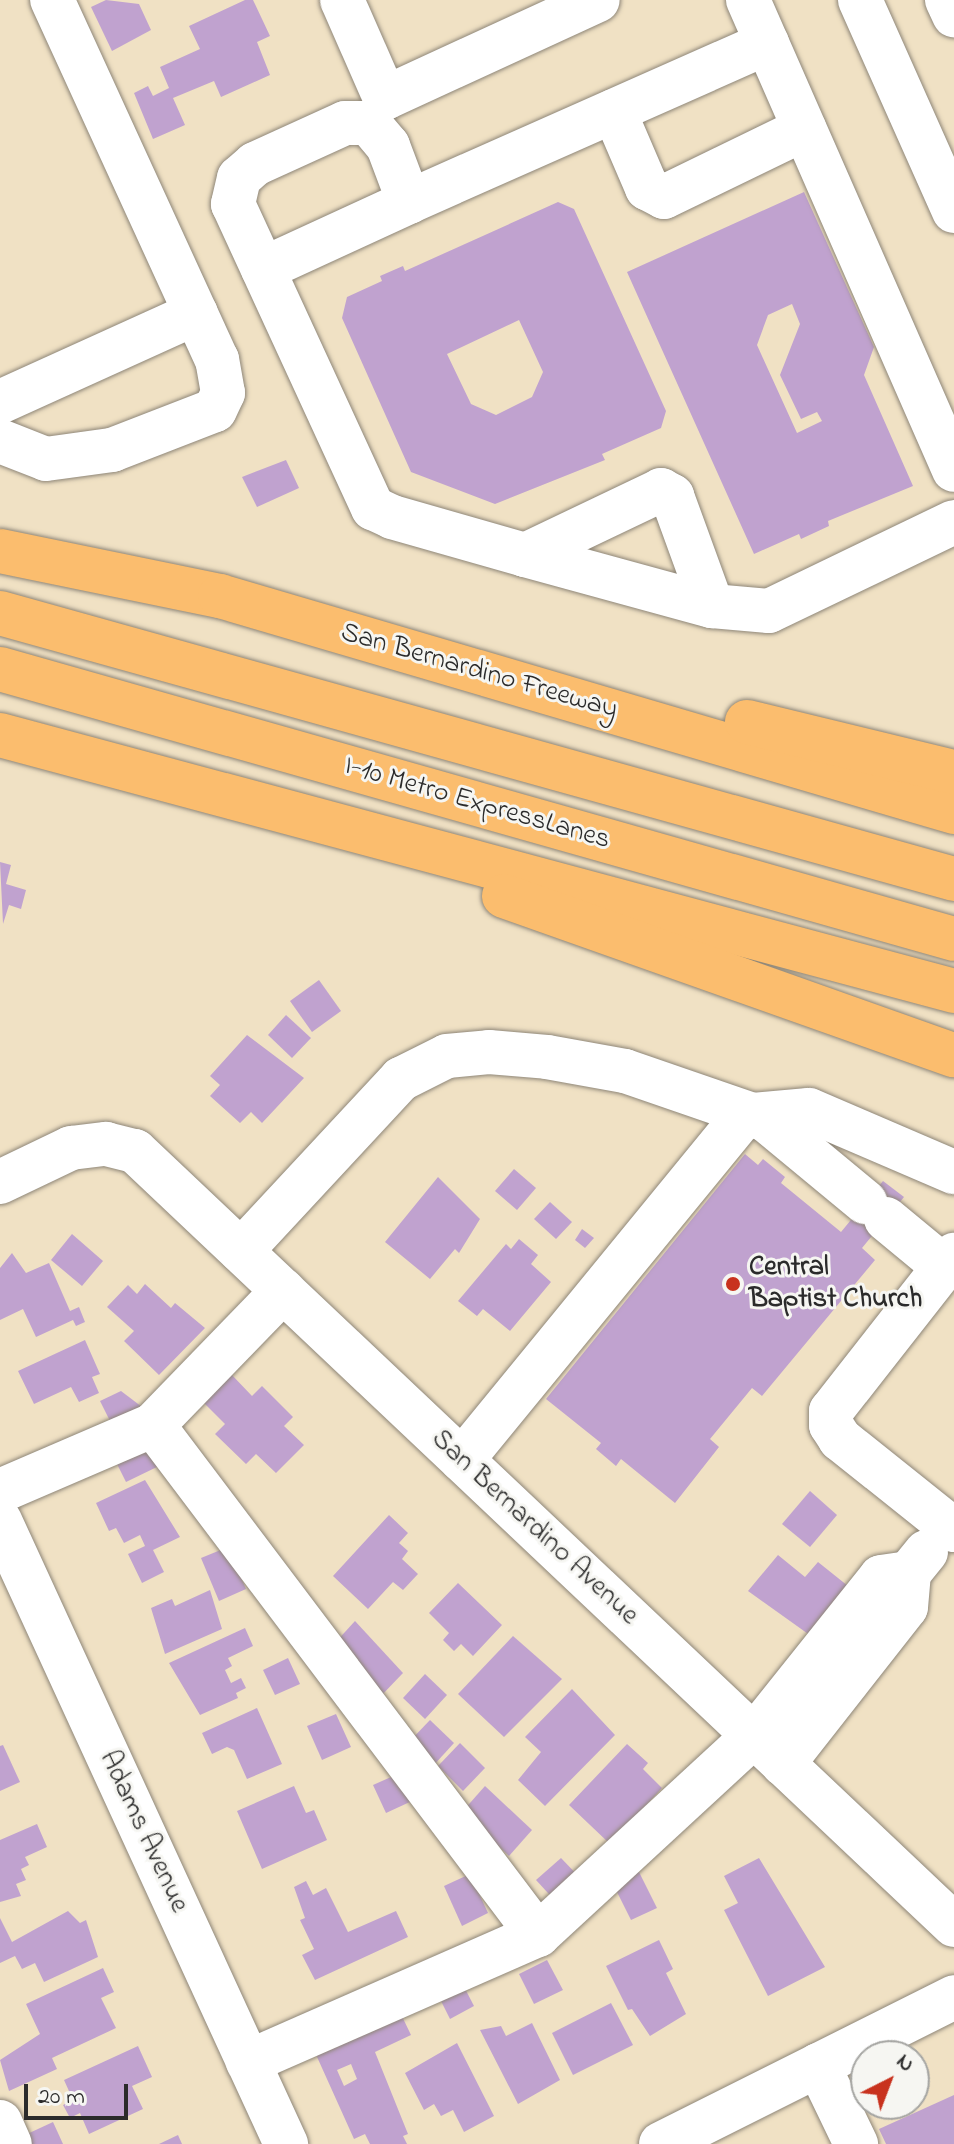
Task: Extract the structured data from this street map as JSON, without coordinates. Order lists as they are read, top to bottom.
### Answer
{
  "streets": {
    "highway": ["San Bernardino Freeway", "I-10 Metro ExpressLanes"],
    "street": ["San Bernardino Avenue", "Adams Avenue"]
  },
  "places": ["Central Baptist Church"],
  "scale_bar": "20 m",
  "north": "top right"
}
